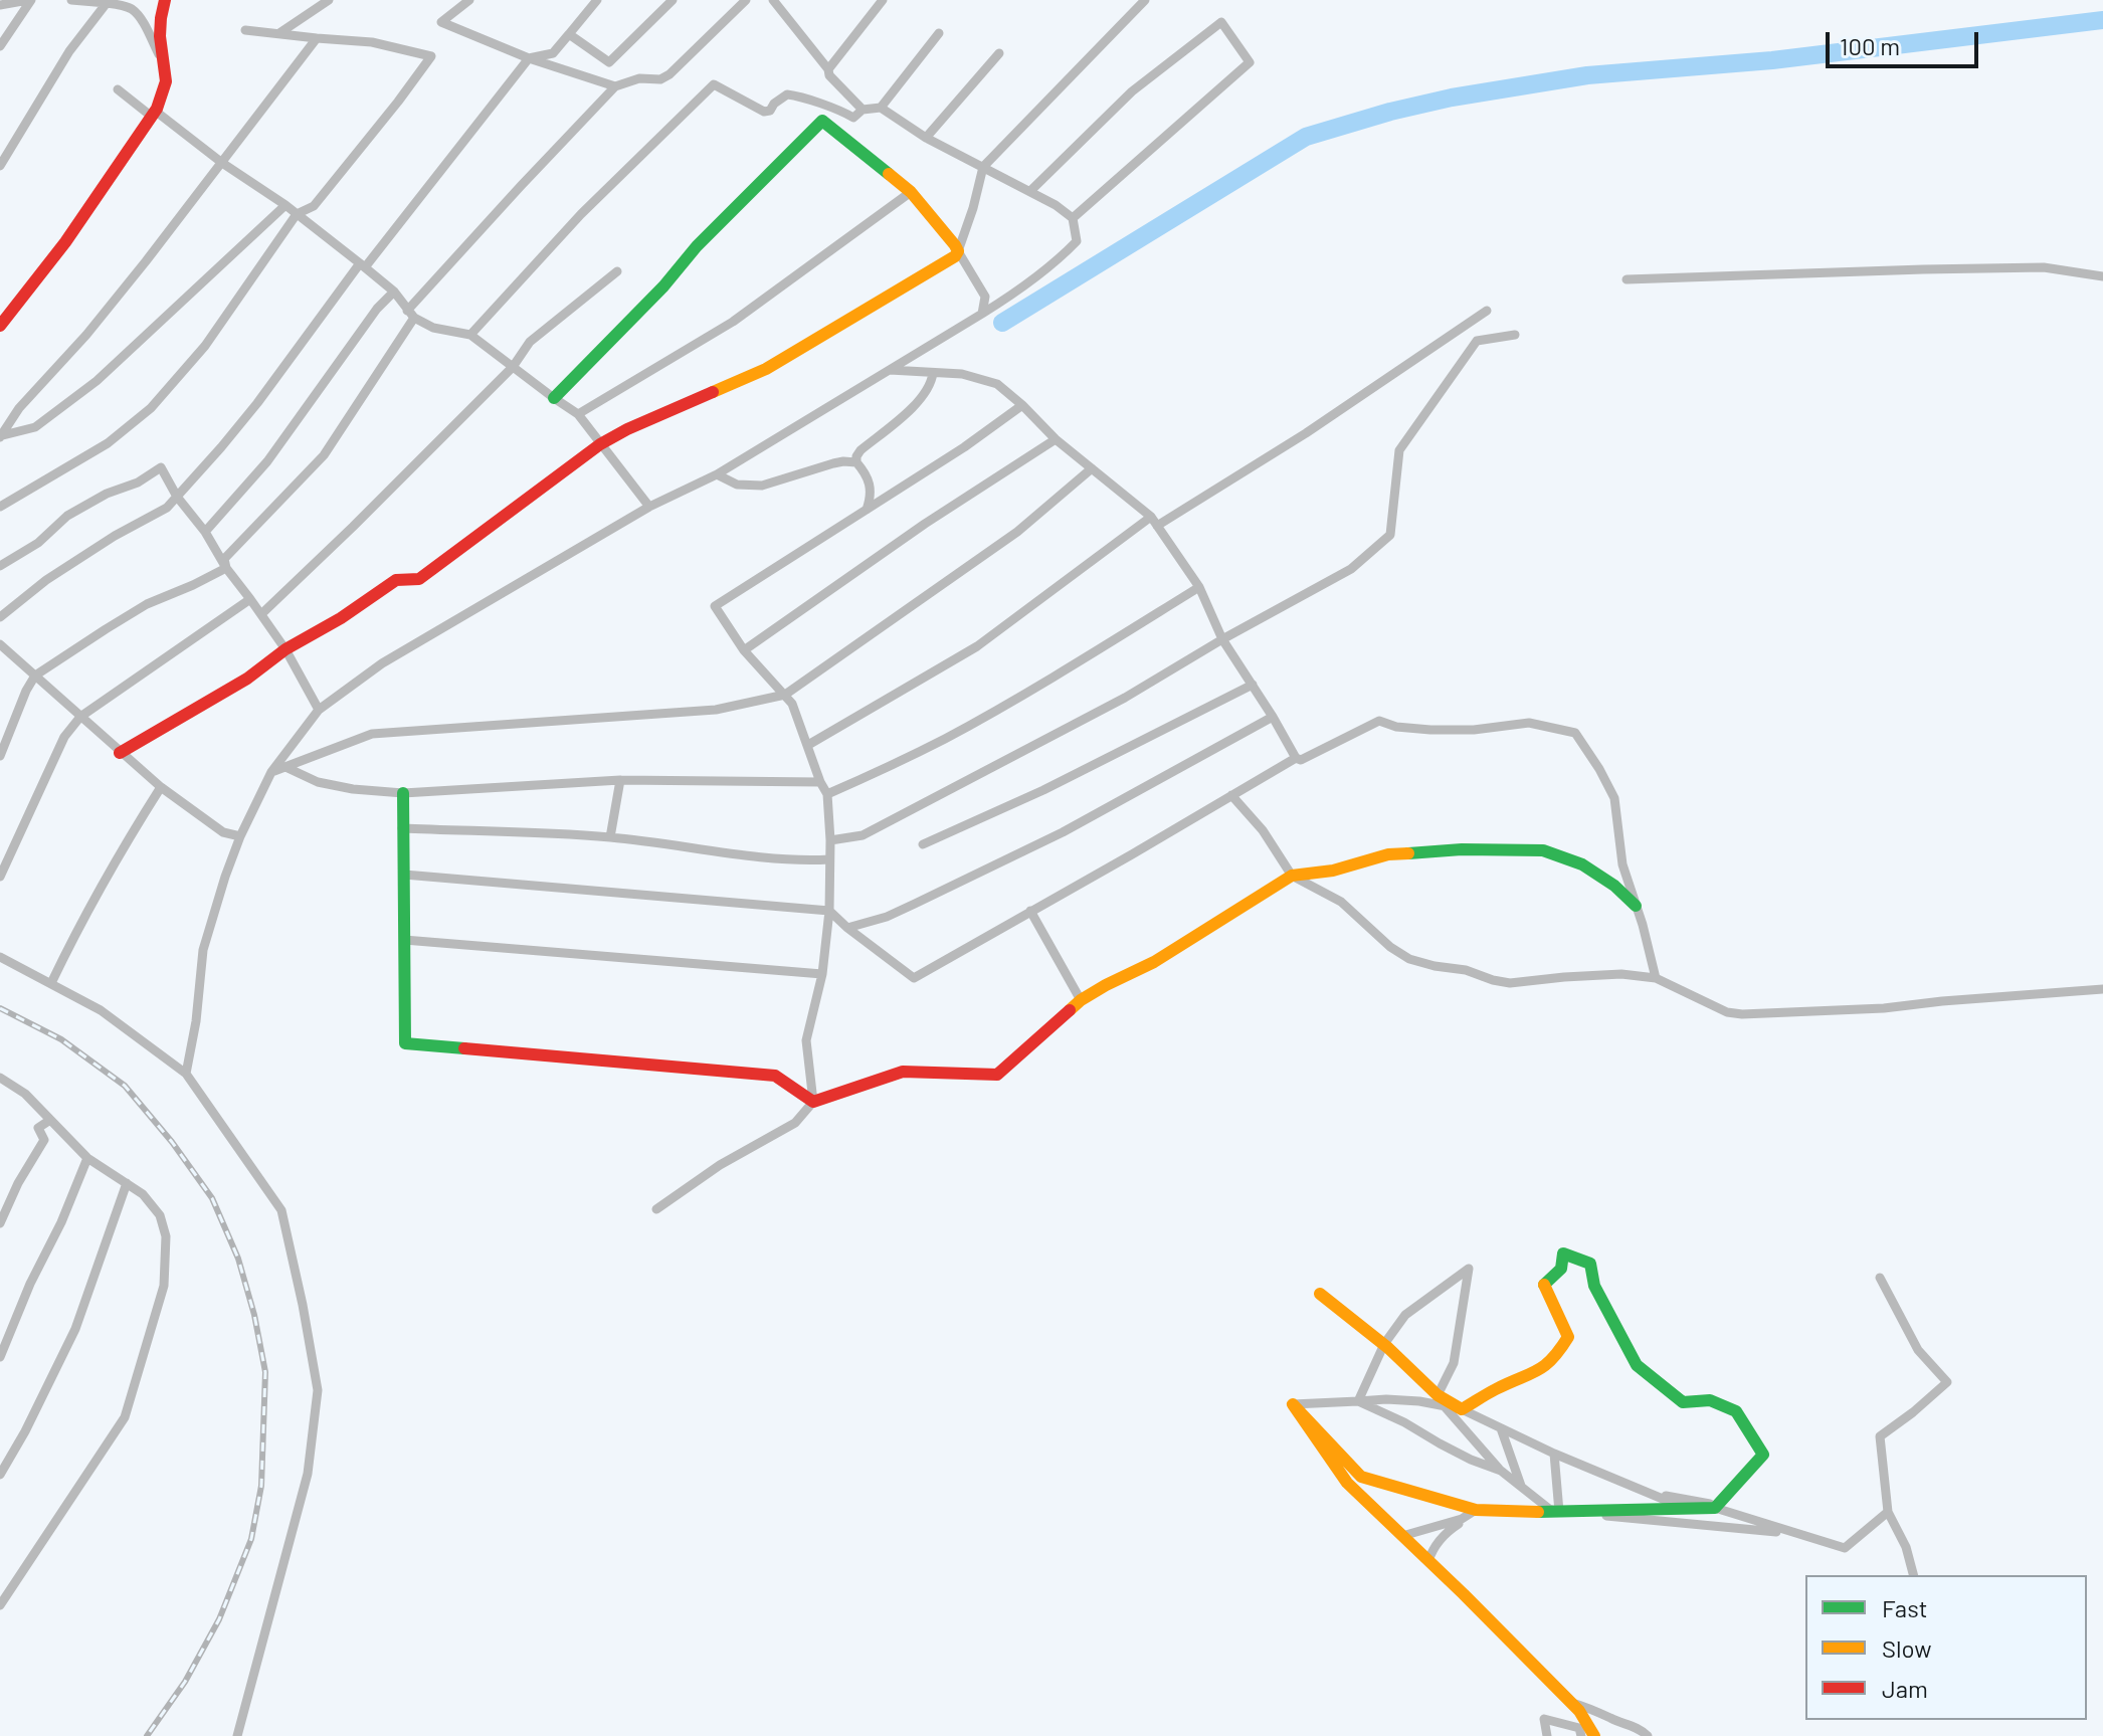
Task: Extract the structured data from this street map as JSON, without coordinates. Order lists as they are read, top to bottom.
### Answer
{
  "legend": ["Fast", "Slow", "Jam"],
  "scale_bar": "100 m"
}
